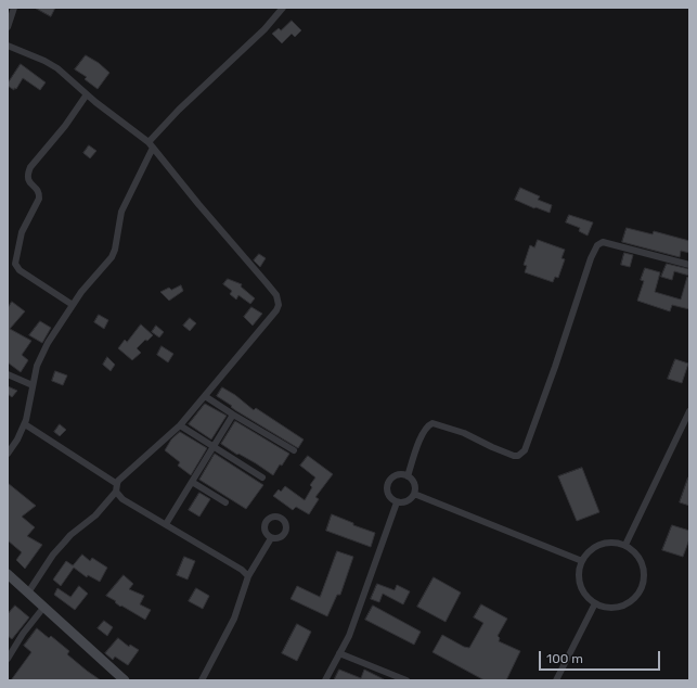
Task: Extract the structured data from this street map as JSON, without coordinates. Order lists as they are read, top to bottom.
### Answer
{
  "scale_bar": "100 m"
}
